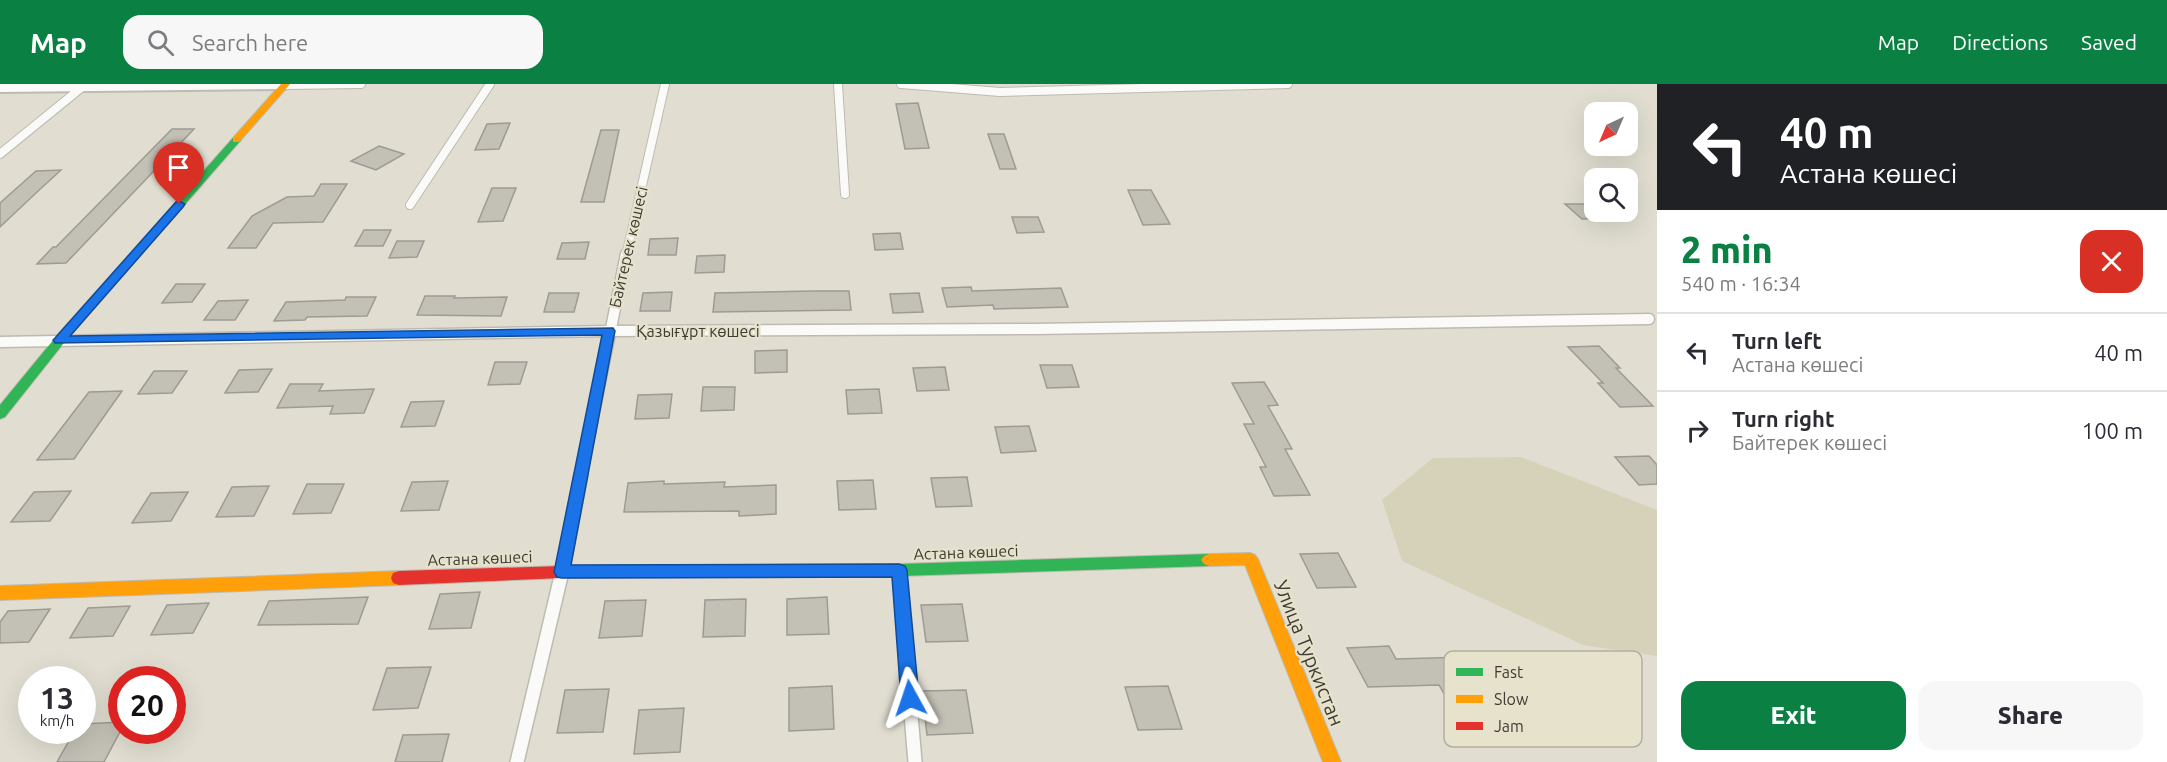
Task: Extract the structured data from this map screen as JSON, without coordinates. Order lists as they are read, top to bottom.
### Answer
{
  "streets": {
    "street": ["Астана көшесі", "Улица Туркистан"],
    "lane": ["Байтерек көшесі", "Қазығұрт көшесі"]
  },
  "crossings": [
    ["Байтерек көшесі", "Қазығұрт көшесі"],
    ["Байтерек көшесі", "Астана көшесі"],
    ["Астана көшесі", "Улица Туркистан"]
  ],
  "legend": ["Fast", "Slow", "Jam"],
  "north": "bottom left",
  "page": {
    "header": "Map",
    "search": "Search here",
    "nav": ["Map", "Directions", "Saved"],
    "turn": ["40 m", "Астана көшесі"],
    "heading": ["2 min", "540 m · 16:34"],
    "list": [
      {
        "name": "Turn left",
        "note": "Астана көшесі",
        "value": "40 m"
      },
      {
        "name": "Turn right",
        "note": "Байтерек көшесі",
        "value": "100 m"
      }
    ],
    "speed": "13 km/h",
    "limit": "20",
    "buttons": ["Exit", "Share"]
  }
}
